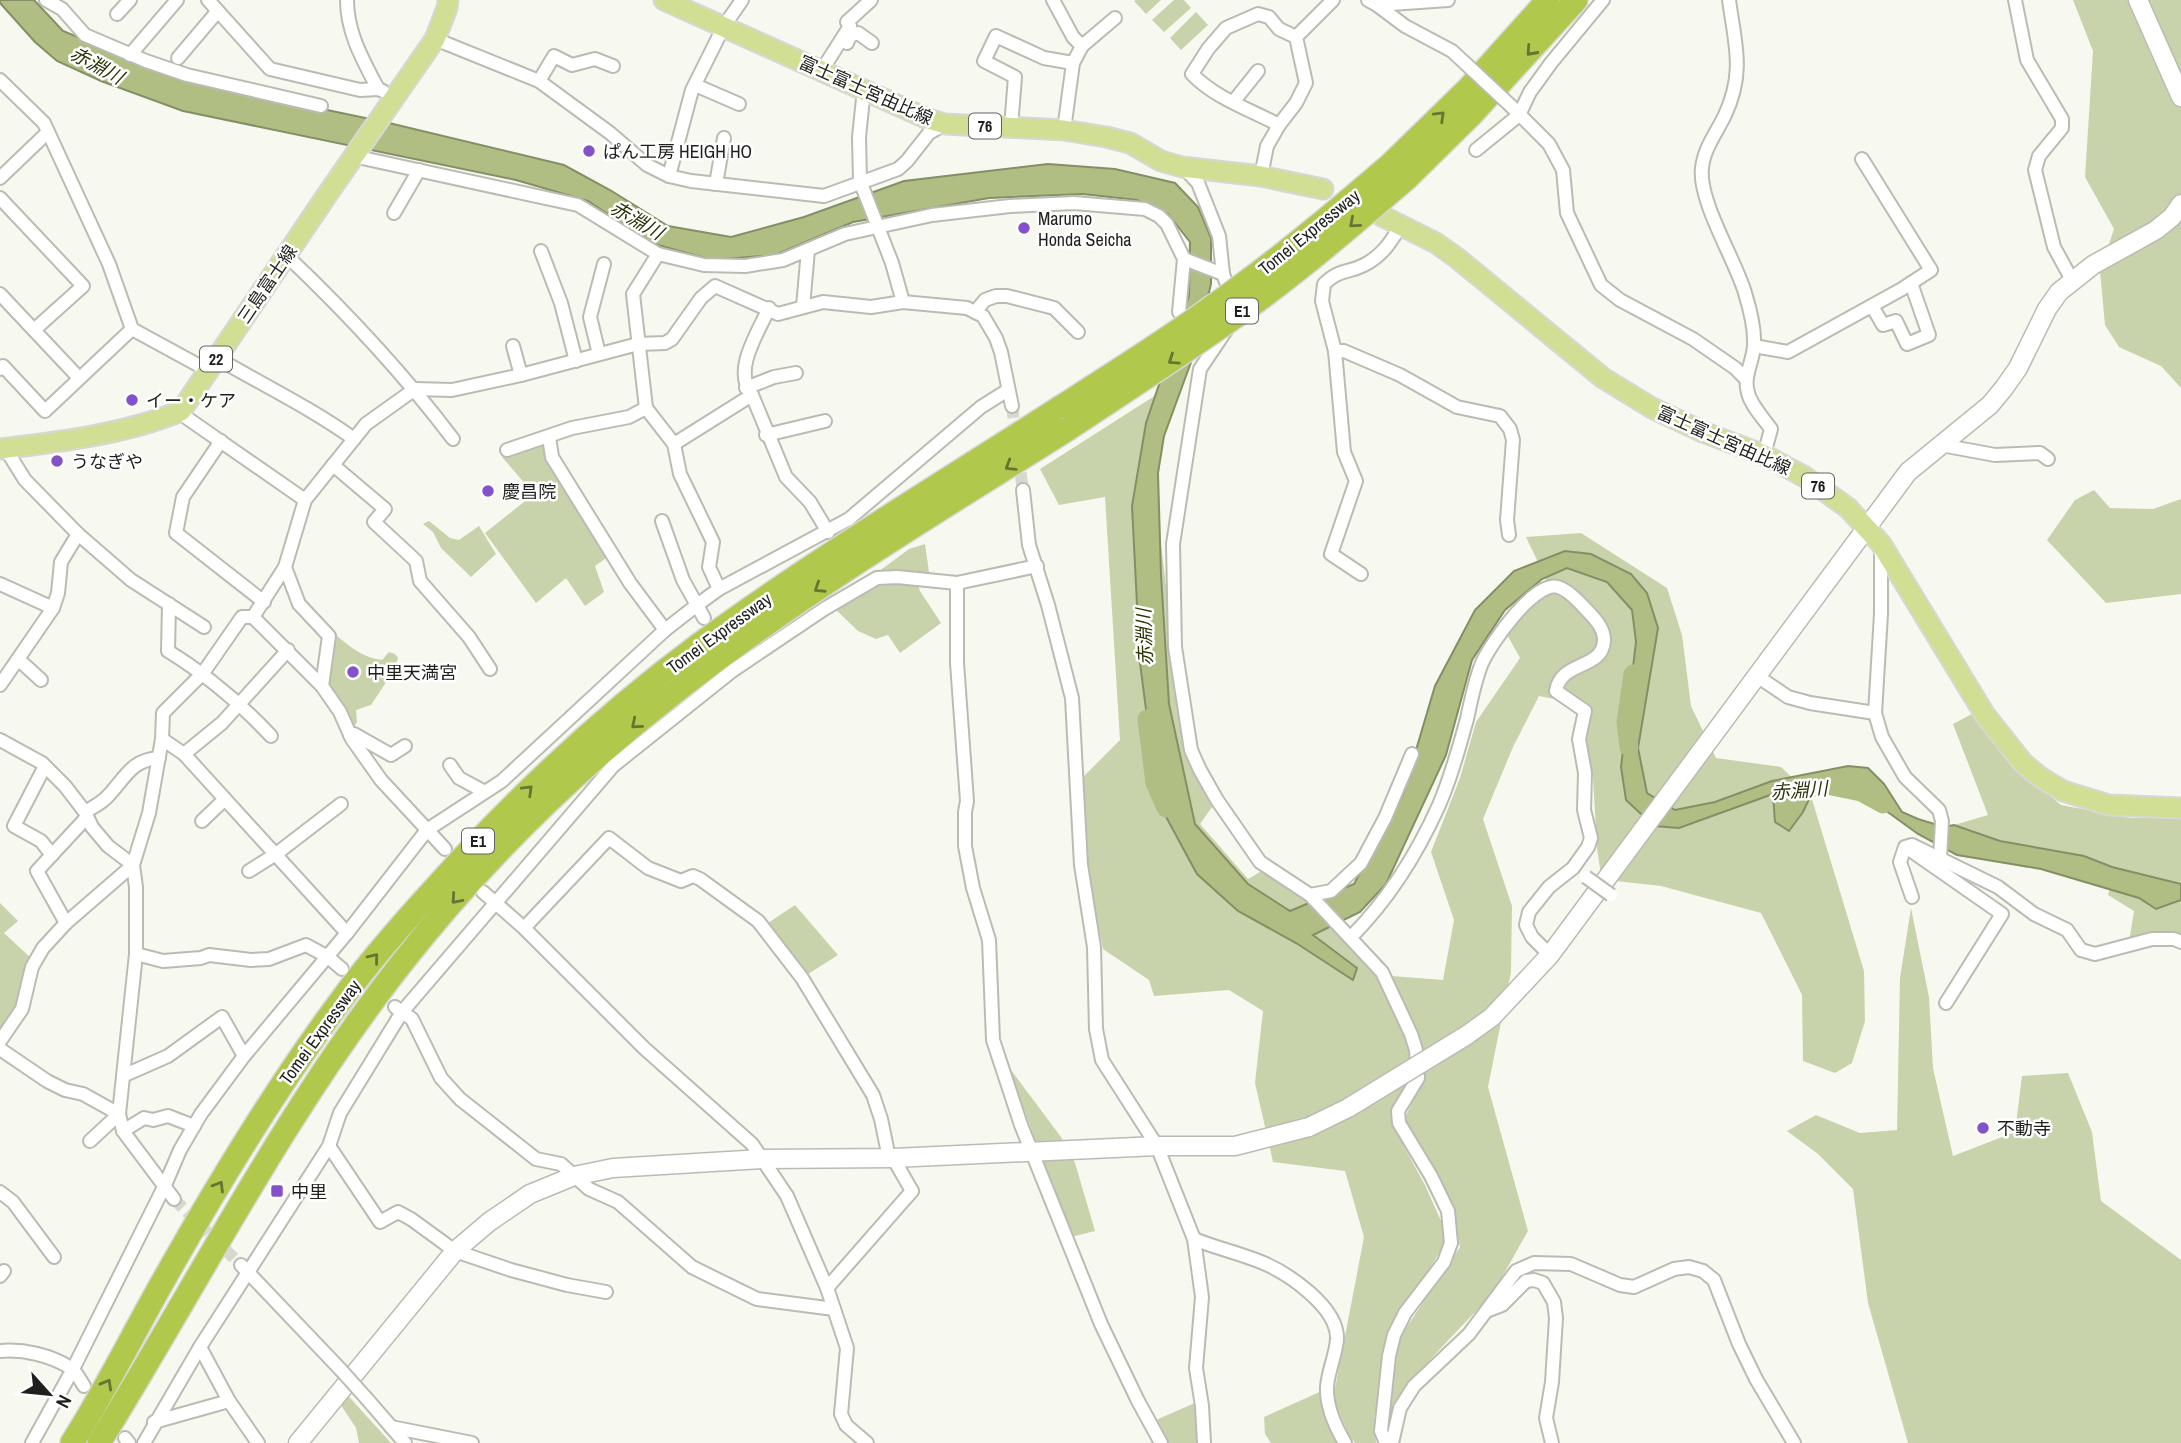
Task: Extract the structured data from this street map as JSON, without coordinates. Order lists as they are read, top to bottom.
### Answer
{
  "streets": {
    "highway": ["Tomei Expressway", "E1"],
    "main road": [
      "富士富士宮由比線",
      "76",
      "三島富士線",
      "22"
    ]
  },
  "water": ["赤淵川"],
  "places": {
    "other": [
      "ぱん工房 HEIGH HO",
      "Marumo Honda Seicha",
      "イー・ケア",
      "うなぎや",
      "慶昌院",
      "中里天満宮",
      "不動寺"
    ],
    "transit": ["中里"]
  },
  "north": "bottom right"
}
